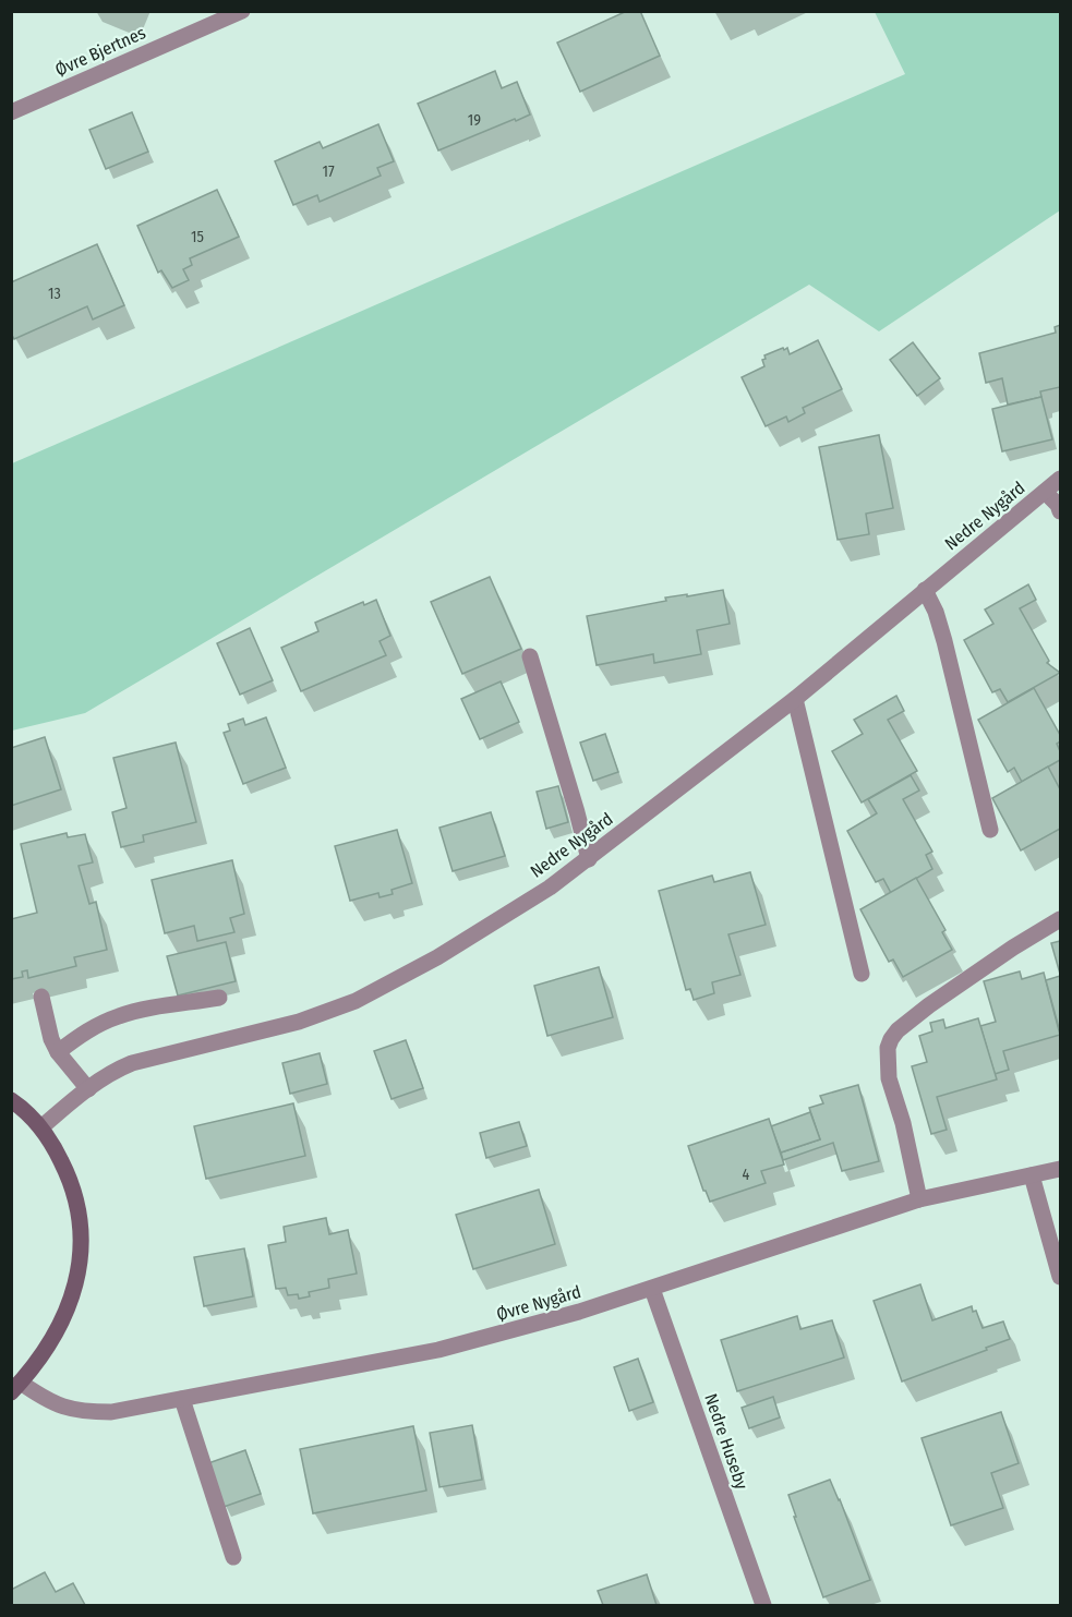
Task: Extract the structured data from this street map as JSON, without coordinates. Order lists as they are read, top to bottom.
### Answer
{
  "streets": {
    "street": [
      "Øvre Bjertnes",
      "Nedre Nygård",
      "Øvre Nygård",
      "Nedre Huseby"
    ]
  },
  "crossings": [
    ["Øvre Nygård", "Nedre Huseby"]
  ],
  "house_numbers": [
    "19",
    "17",
    "15",
    "13",
    "4"
  ]
}
